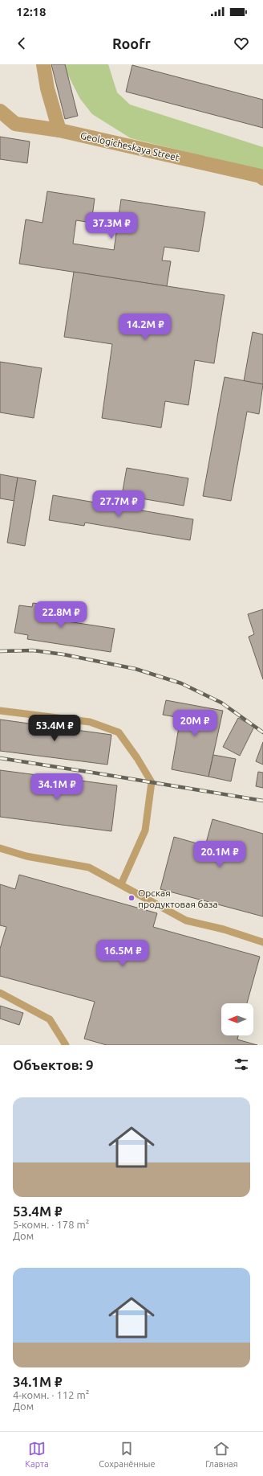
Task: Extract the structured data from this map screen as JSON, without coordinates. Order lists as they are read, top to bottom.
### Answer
{
  "streets": {
    "street": ["Geologicheskaya Street"]
  },
  "places": ["Орская продуктовая база"],
  "north": "left",
  "page": {
    "status": "12:18",
    "header": "Roofr",
    "price": [
      "37.3M ₽",
      "14.2M ₽",
      "27.7M ₽",
      "22.8M ₽",
      "20M ₽",
      "53.4M ₽",
      "34.1M ₽",
      "20.1M ₽",
      "16.5M ₽"
    ],
    "heading": "Объектов: 9",
    "list": [
      {
        "name": "53.4M ₽",
        "note": "5-комн. · 178 m² · Дом"
      },
      {
        "name": "34.1M ₽",
        "note": "4-комн. · 112 m² · Дом"
      }
    ],
    "tabs": ["Карта", "Сохранённые", "Главная"]
  }
}
